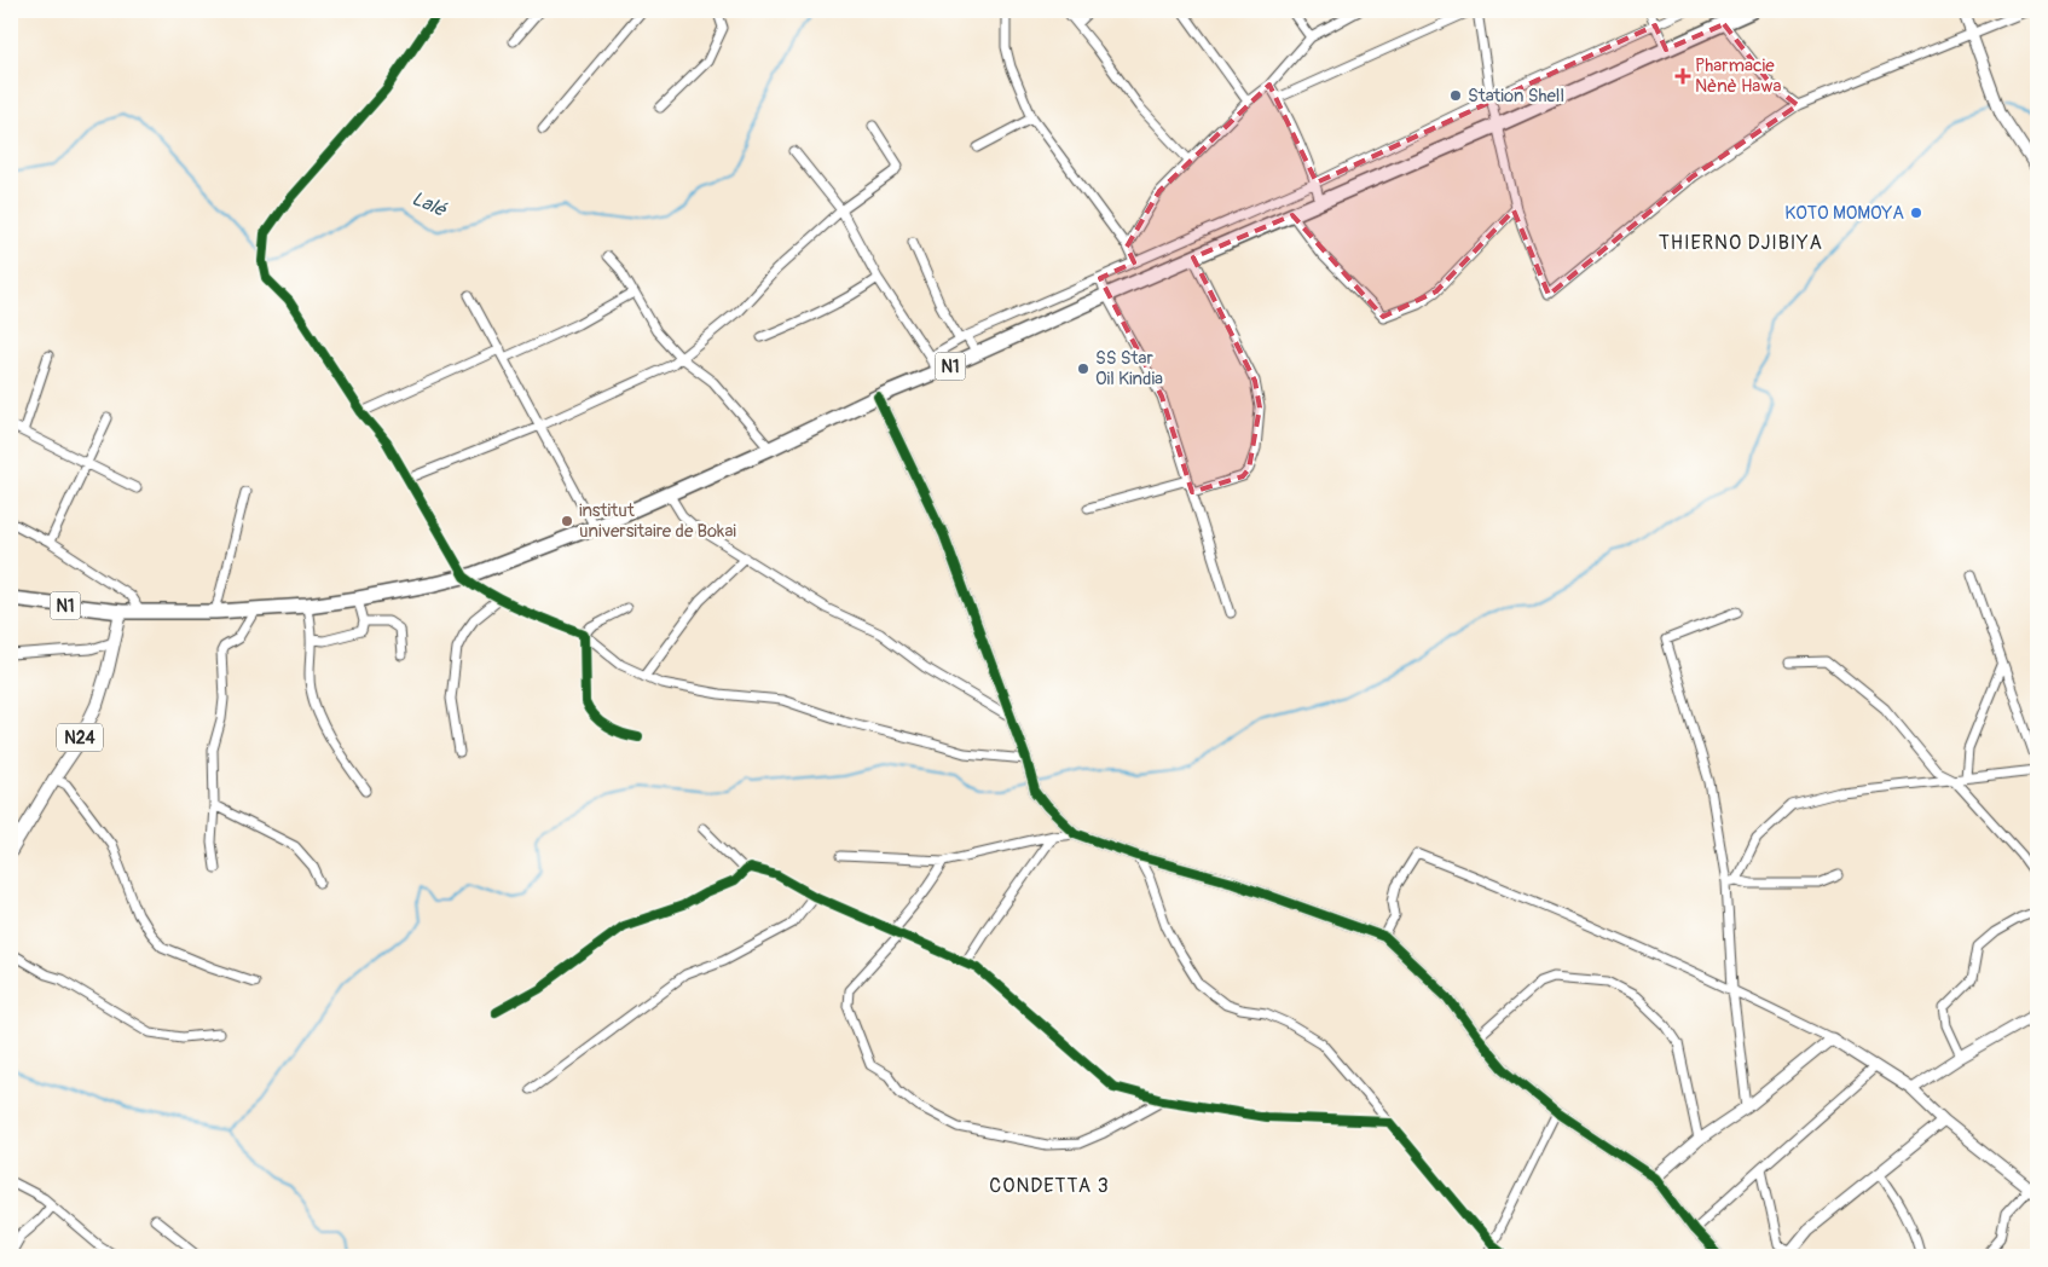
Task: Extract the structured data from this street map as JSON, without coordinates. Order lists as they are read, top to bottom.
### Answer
{
  "streets": {
    "highway": ["N1"],
    "main road": ["N24"]
  },
  "crossings": [
    ["N1", "N24"]
  ],
  "districts": ["THIERNO DJIBIYA", "СONDETTA 3"],
  "water": ["Lalé"],
  "places": {
    "health": ["Pharmacie Nènè Hawa"],
    "other": [
      "Station Shell",
      "KOTO MOMOYA",
      "SS Star Oil Kindia",
      "institut universitaire de Bokai"
    ]
  }
}
